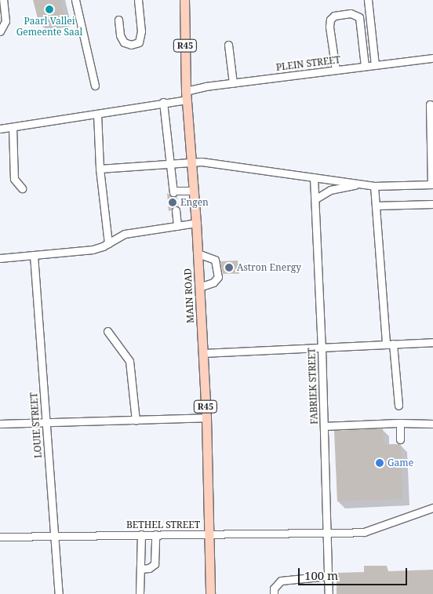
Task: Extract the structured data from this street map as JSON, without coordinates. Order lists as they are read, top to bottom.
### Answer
{
  "streets": {
    "main road": ["R45", "MAIN ROAD"],
    "street": [
      "PLEIN STREET",
      "FABRIEK STREET",
      "LOUIE STREET",
      "BETHEL STREET"
    ]
  },
  "crossings": [
    ["PLEIN STREET", "MAIN ROAD"],
    ["MAIN ROAD", "BETHEL STREET"],
    ["FABRIEK STREET", "BETHEL STREET"],
    ["LOUIE STREET", "BETHEL STREET"]
  ],
  "places": [
    "Paarl Vallei Gemeente Saal",
    "Engen",
    "Astron Energy",
    "Game"
  ],
  "scale_bar": "100 m"
}
